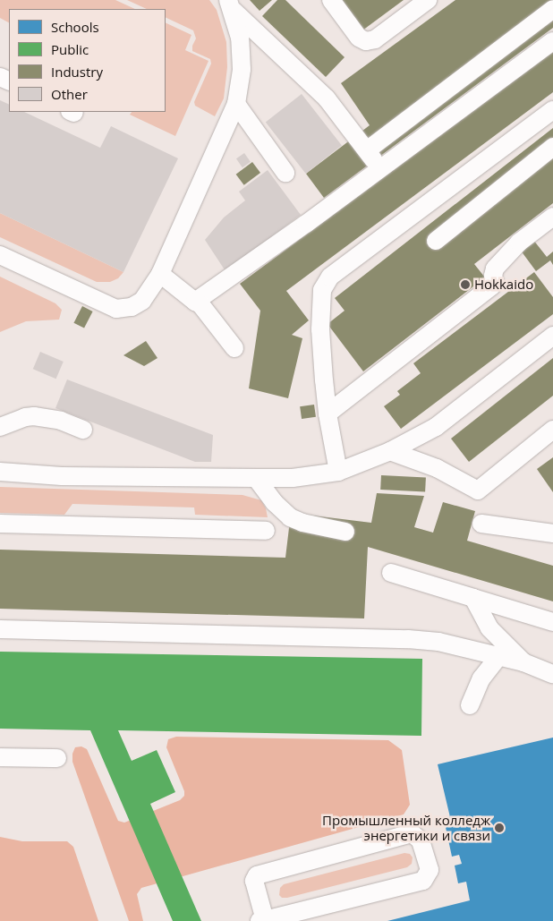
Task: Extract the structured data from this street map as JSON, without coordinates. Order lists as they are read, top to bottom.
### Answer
{
  "places": ["Hokkaido", "Промышленный колледж энергетики и связи"],
  "legend": [
    "Schools",
    "Public",
    "Industry",
    "Other"
  ]
}
